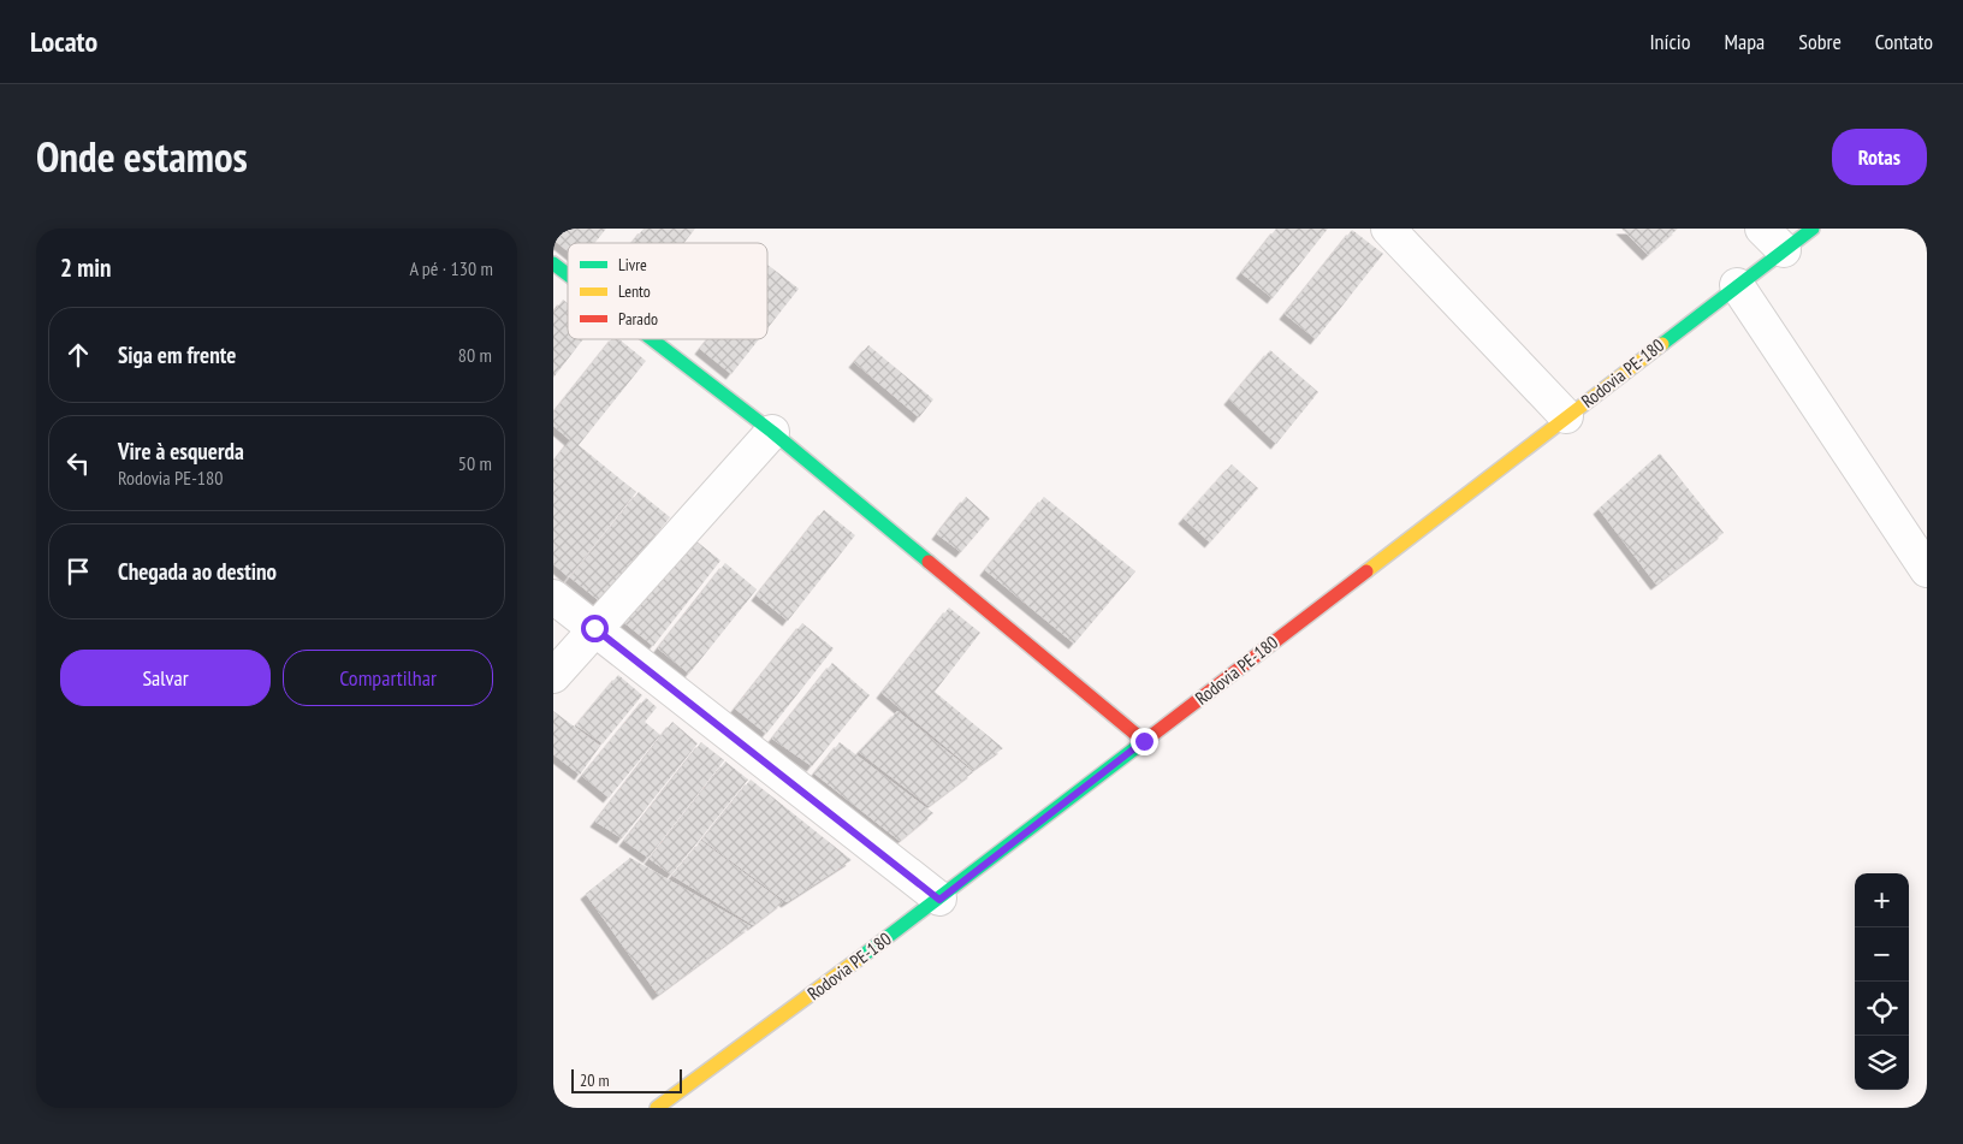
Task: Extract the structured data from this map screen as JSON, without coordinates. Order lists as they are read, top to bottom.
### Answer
{
  "streets": {
    "main road": ["Rodovia PE-180"]
  },
  "legend": ["Livre", "Lento", "Parado"],
  "scale_bar": "20 m",
  "page": {
    "header": "Locato",
    "nav": [
      "Início",
      "Mapa",
      "Sobre",
      "Contato"
    ],
    "title": "Onde estamos",
    "buttons": [
      "Rotas",
      ["Salvar", "Compartilhar"]
    ],
    "heading": ["2 min", "A pé · 130 m"],
    "list": [
      ["Siga em frente", "80 m"],
      ["Vire à esquerda", "Rodovia PE-180", "50 m"],
      "Chegada ao destino"
    ],
    "map_buttons": ["+", "−"],
    "scale": "20 m"
  }
}
